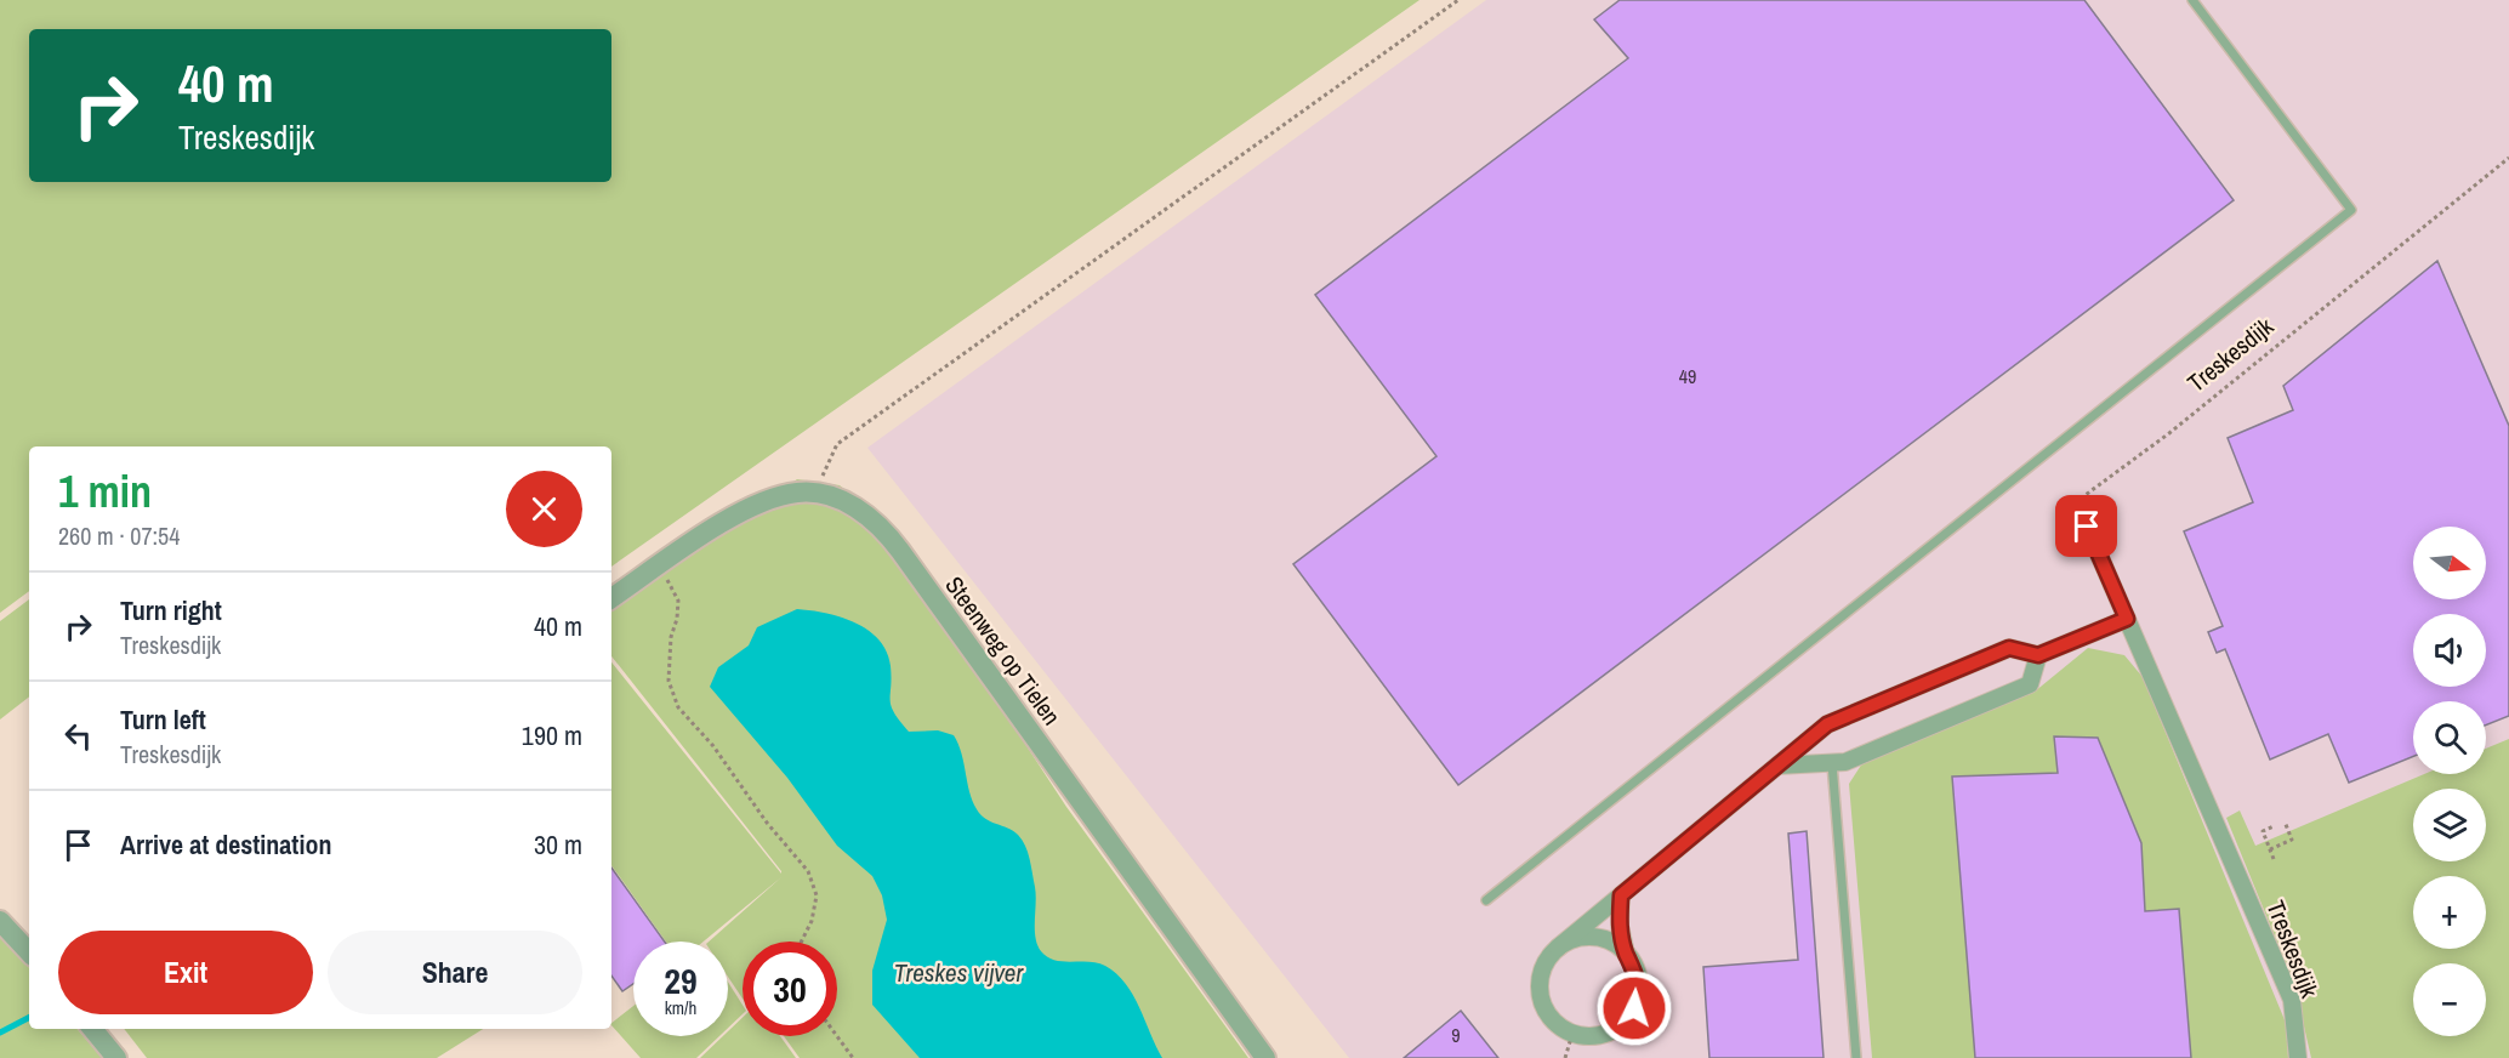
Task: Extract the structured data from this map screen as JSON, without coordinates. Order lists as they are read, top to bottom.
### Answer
{
  "streets": {
    "street": ["Treskesdijk", "Steenweg op Tielen"]
  },
  "water": ["Treskes vijver"],
  "house_numbers": ["49", "9"],
  "north": "right",
  "page": {
    "turn": ["40 m", "Treskesdijk"],
    "heading": ["1 min", "260 m · 07:54"],
    "map_buttons": ["+", "−"],
    "list": [
      {
        "name": "Turn right",
        "note": "Treskesdijk",
        "value": "40 m"
      },
      {
        "name": "Turn left",
        "note": "Treskesdijk",
        "value": "190 m"
      },
      {
        "name": "Arrive at destination",
        "value": "30 m"
      }
    ],
    "buttons": ["Exit", "Share"],
    "speed": "29 km/h",
    "limit": "30"
  }
}
